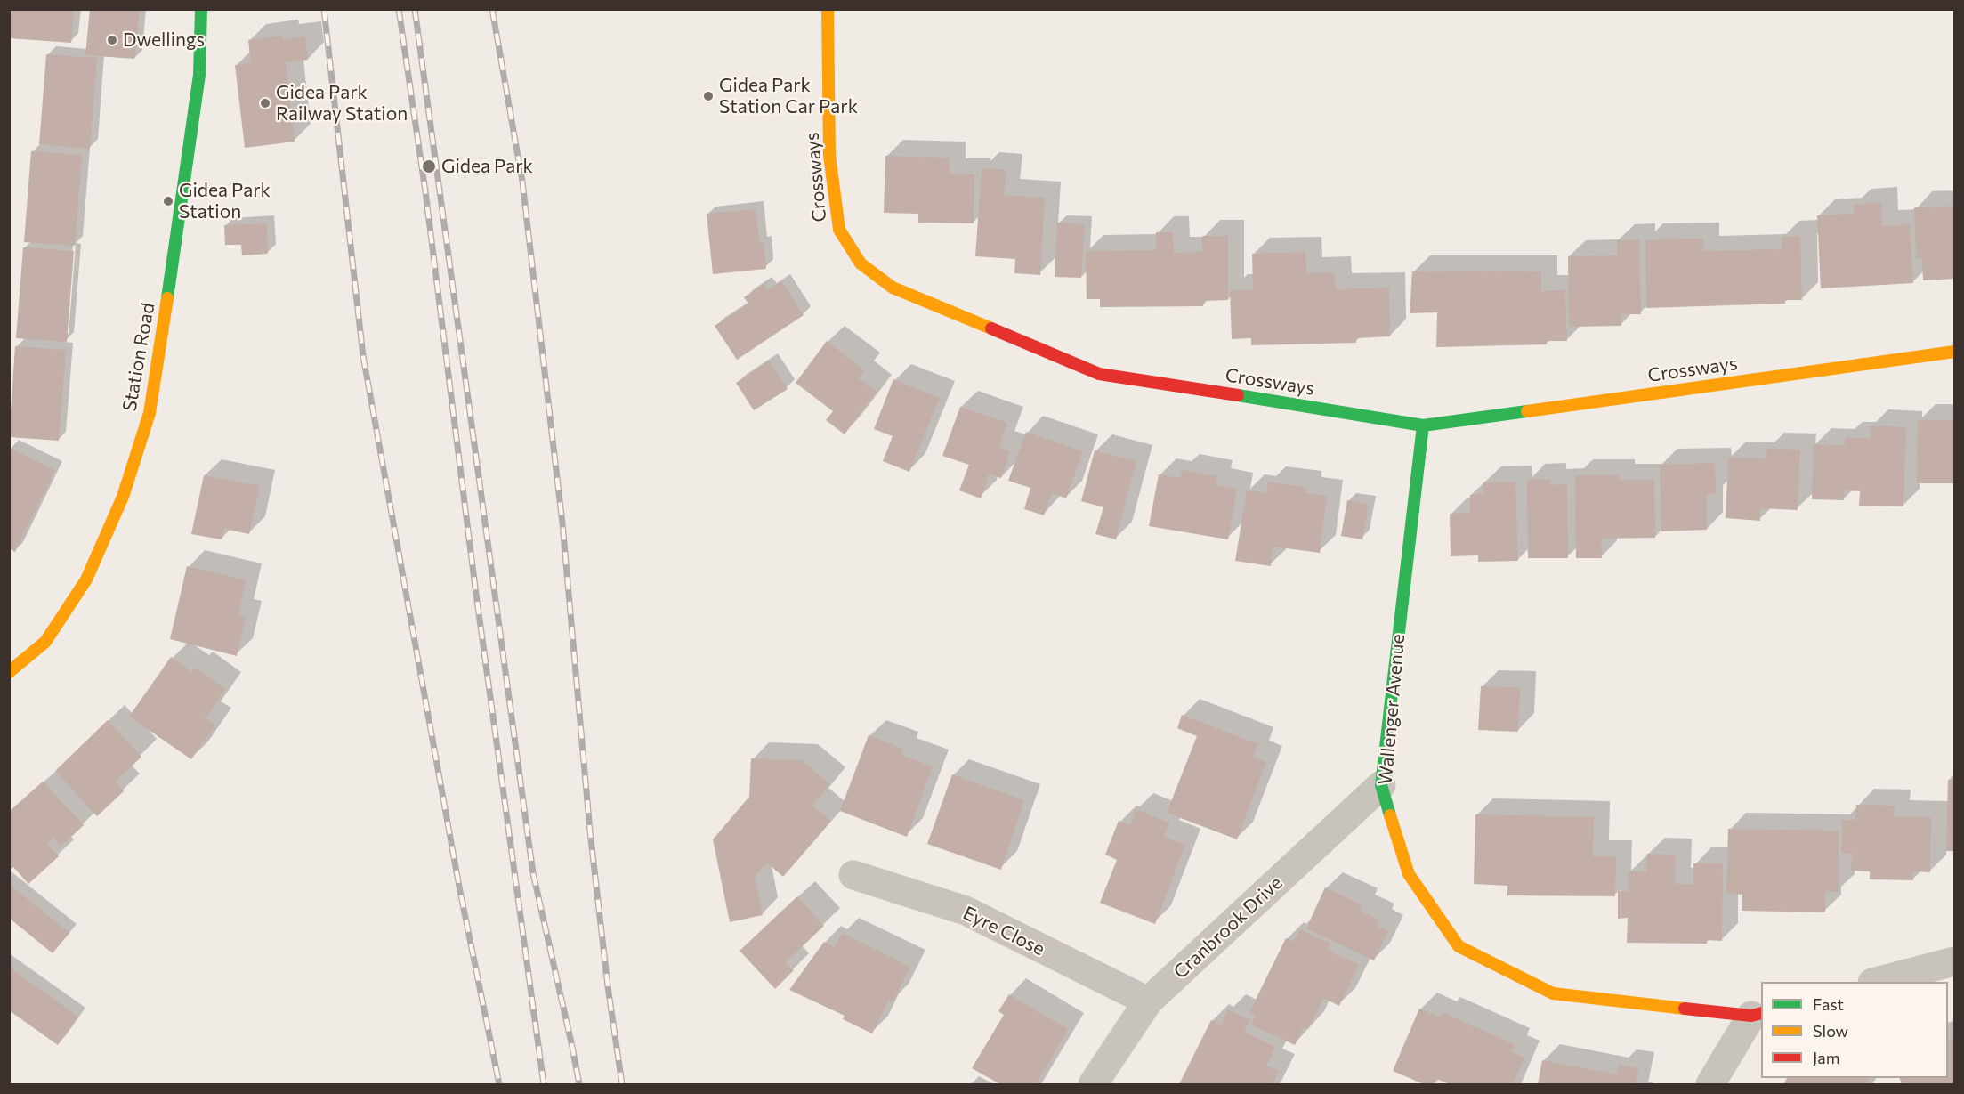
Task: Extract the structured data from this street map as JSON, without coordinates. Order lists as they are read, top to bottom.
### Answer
{
  "streets": {
    "street": [
      "Crossways",
      "Station Road",
      "Wallenger Avenue",
      "Cranbrook Drive",
      "Eyre Close"
    ]
  },
  "crossings": [
    ["Crossways", "Wallenger Avenue"],
    ["Wallenger Avenue", "Cranbrook Drive"],
    ["Cranbrook Drive", "Eyre Close"]
  ],
  "places": [
    "Dwellings",
    "Gidea Park Station Car Park",
    "Gidea Park Railway Station",
    "Gidea Park",
    "Gidea Park Station"
  ],
  "legend": ["Fast", "Slow", "Jam"]
}
